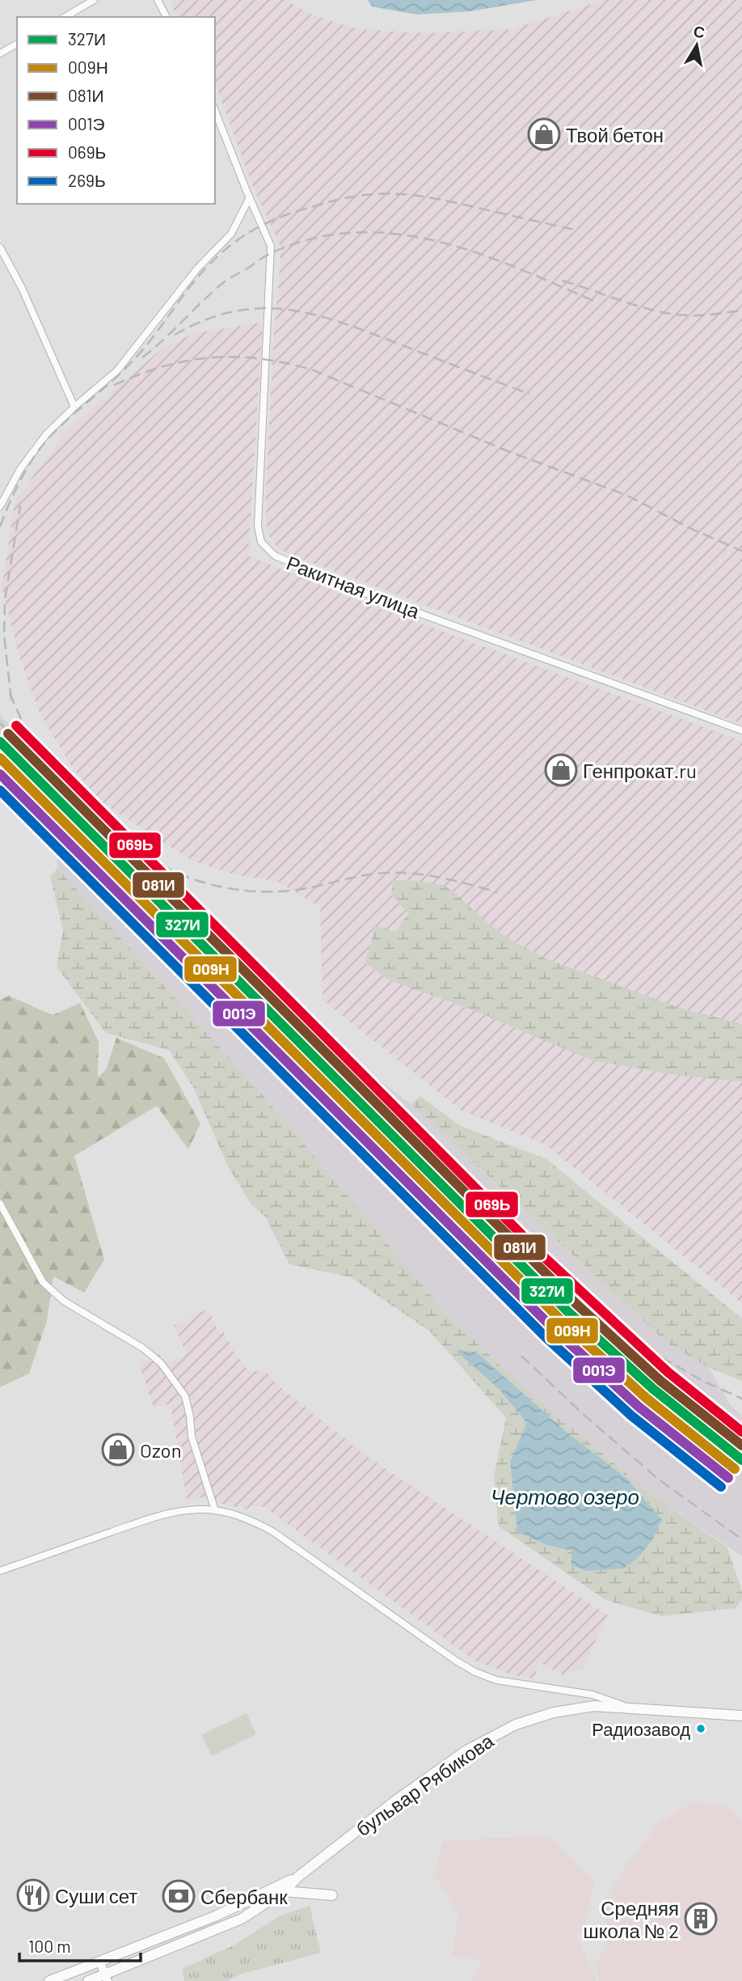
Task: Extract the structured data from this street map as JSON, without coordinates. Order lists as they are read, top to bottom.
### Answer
{
  "streets": {
    "main road": ["бульвар Рябикова"],
    "street": ["Ракитная улица"]
  },
  "water": ["Чертово озеро"],
  "places": {
    "shop": ["Твой бетон", "Генпрокат.ru", "Ozon"],
    "other": ["Радиозавод"],
    "restaurant": ["Суши сет"],
    "bank": ["Сбербанк"],
    "building": ["Средняя школа № 2"]
  },
  "lines": [
    "transit line 069Ь",
    "transit line 081И",
    "transit line 327И",
    "transit line 009Н",
    "transit line 001Э",
    "transit line 269Ь"
  ],
  "legend": [
    "327И",
    "009Н",
    "081И",
    "001Э",
    "069Ь",
    "269Ь"
  ],
  "scale_bar": "100 m",
  "north": "top"
}
